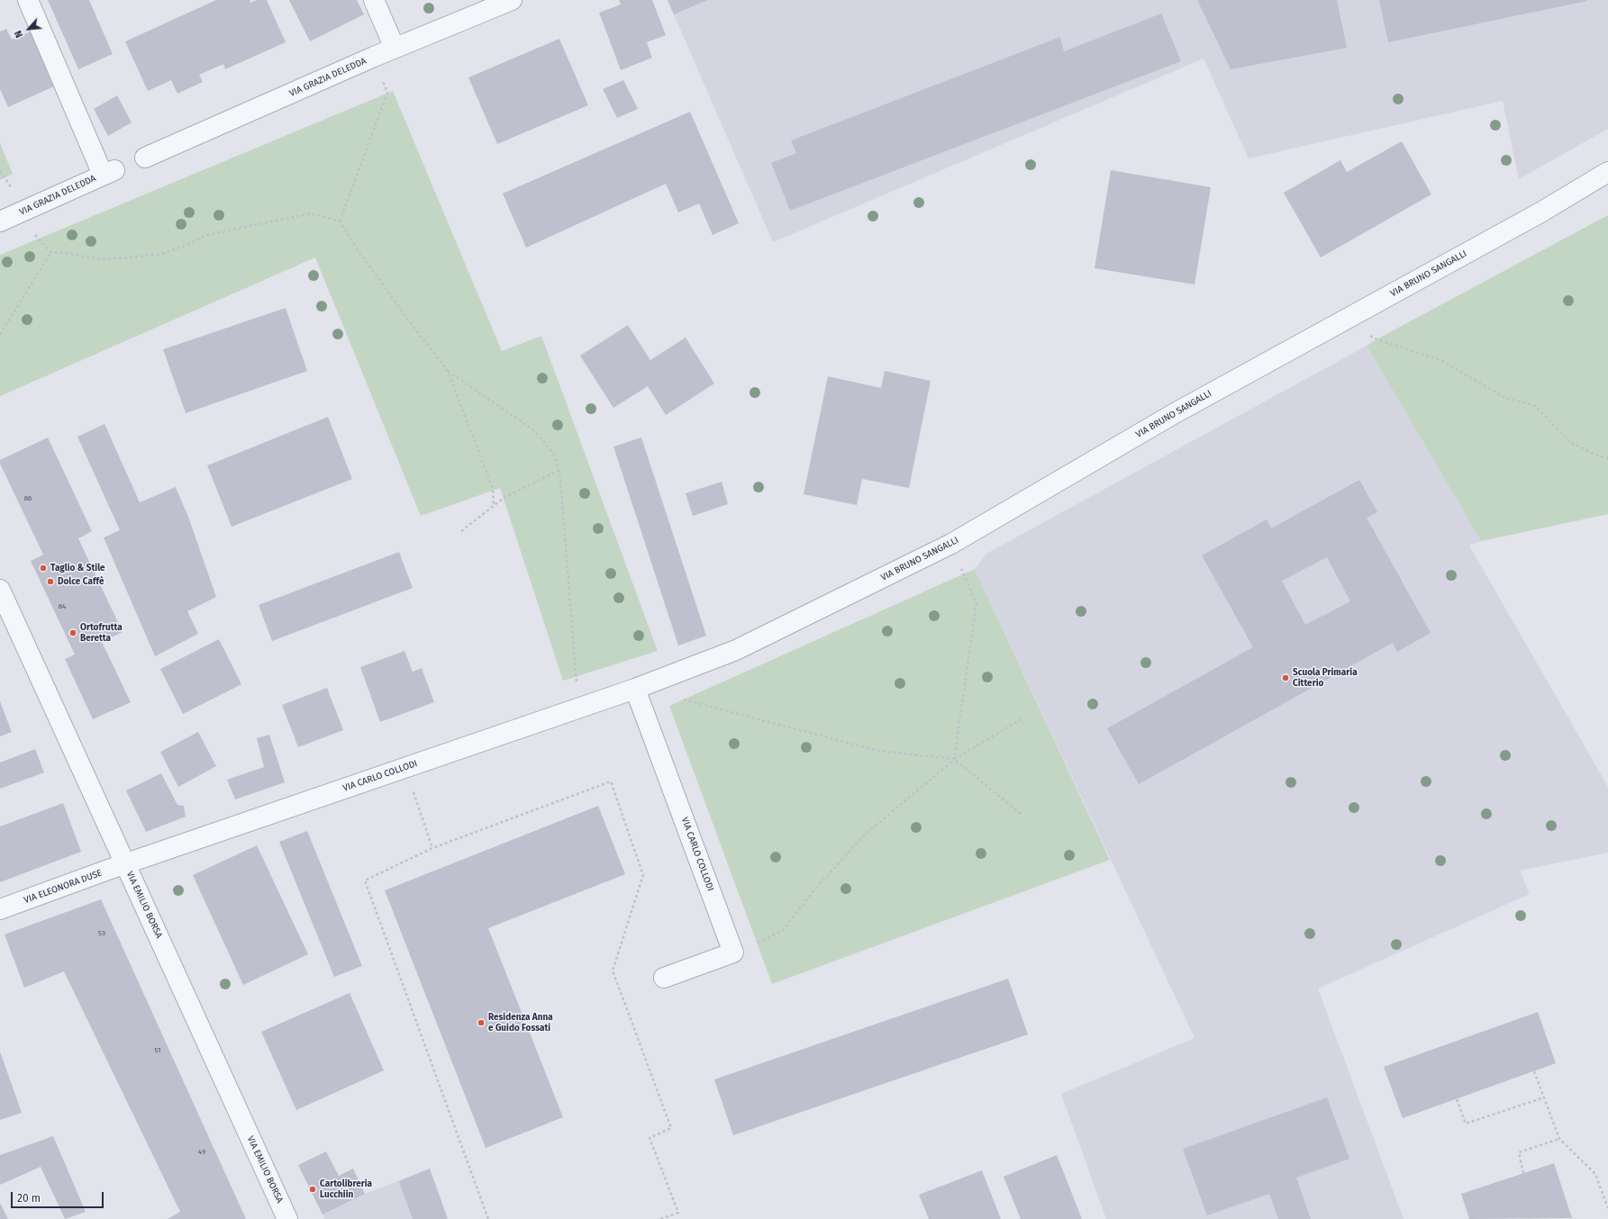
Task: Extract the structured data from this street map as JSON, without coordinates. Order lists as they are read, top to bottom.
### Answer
{
  "streets": {
    "street": [
      "VIA GRAZIA DELEDDA",
      "VIA BRUNO SANGALLI",
      "VIA CARLO COLLODI",
      "VIA ELEONORA DUSE",
      "VIA EMILIO BORSA"
    ]
  },
  "crossings": [
    ["VIA BRUNO SANGALLI", "VIA CARLO COLLODI"],
    ["VIA CARLO COLLODI", "VIA ELEONORA DUSE"],
    ["VIA CARLO COLLODI", "VIA EMILIO BORSA"],
    ["VIA ELEONORA DUSE", "VIA EMILIO BORSA"]
  ],
  "places": [
    "Taglio & Stile",
    "Dolce Caffè",
    "Ortofrutta Beretta",
    "Scuola Primaria Citterio",
    "Residenza Anna e Guido Fossati",
    "Cartolibreria Lucchiin"
  ],
  "house_numbers": [
    "86",
    "84",
    "53",
    "51",
    "49"
  ],
  "scale_bar": "20 m",
  "north": "bottom left"
}
